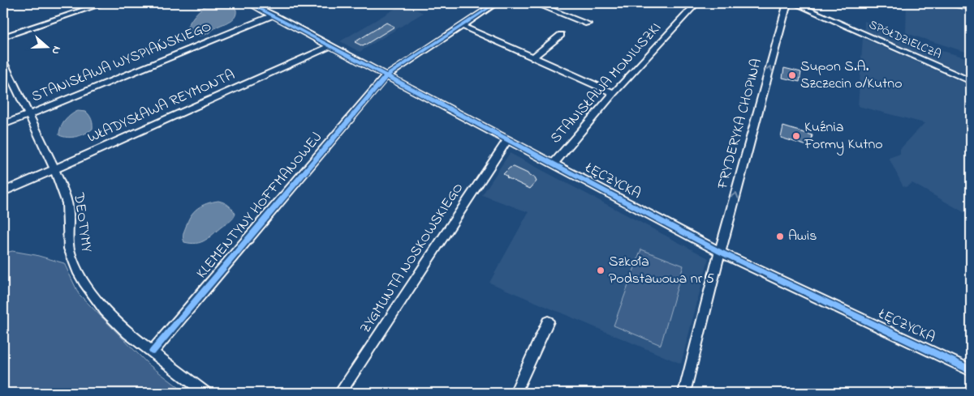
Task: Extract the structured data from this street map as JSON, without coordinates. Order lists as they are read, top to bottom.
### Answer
{
  "streets": {
    "street": [
      "SPÓŁDZIELCZA",
      "STANISŁAWA WYSPIAŃSKIEGO",
      "STANISŁAWA MONIUSZKI",
      "WŁADYSŁAWA REYMONTA",
      "FRYDERYKA CHOPINA",
      "ŁĘCZYCKA",
      "KLEMENTYNY HOFFMANOWEJ",
      "DEOTYMY",
      "ZYGMUNTA NOSKOWSKIEGO"
    ]
  },
  "crossings": [
    ["STANISŁAWA WYSPIAŃSKIEGO", "ŁĘCZYCKA"],
    ["STANISŁAWA WYSPIAŃSKIEGO", "DEOTYMY"],
    ["STANISŁAWA MONIUSZKI", "ŁĘCZYCKA"],
    ["WŁADYSŁAWA REYMONTA", "ŁĘCZYCKA"],
    ["WŁADYSŁAWA REYMONTA", "DEOTYMY"],
    ["FRYDERYKA CHOPINA", "ŁĘCZYCKA"],
    ["ŁĘCZYCKA", "KLEMENTYNY HOFFMANOWEJ"],
    ["ŁĘCZYCKA", "ZYGMUNTA NOSKOWSKIEGO"],
    ["KLEMENTYNY HOFFMANOWEJ", "DEOTYMY"]
  ],
  "one_way": ["FRYDERYKA CHOPINA"],
  "places": [
    "Supon S.A. Szczecin o/Kutno",
    "Kuźnia Formy Kutno",
    "Awis",
    "Szkoła Podstawowa nr 5"
  ],
  "north": "right"
}
